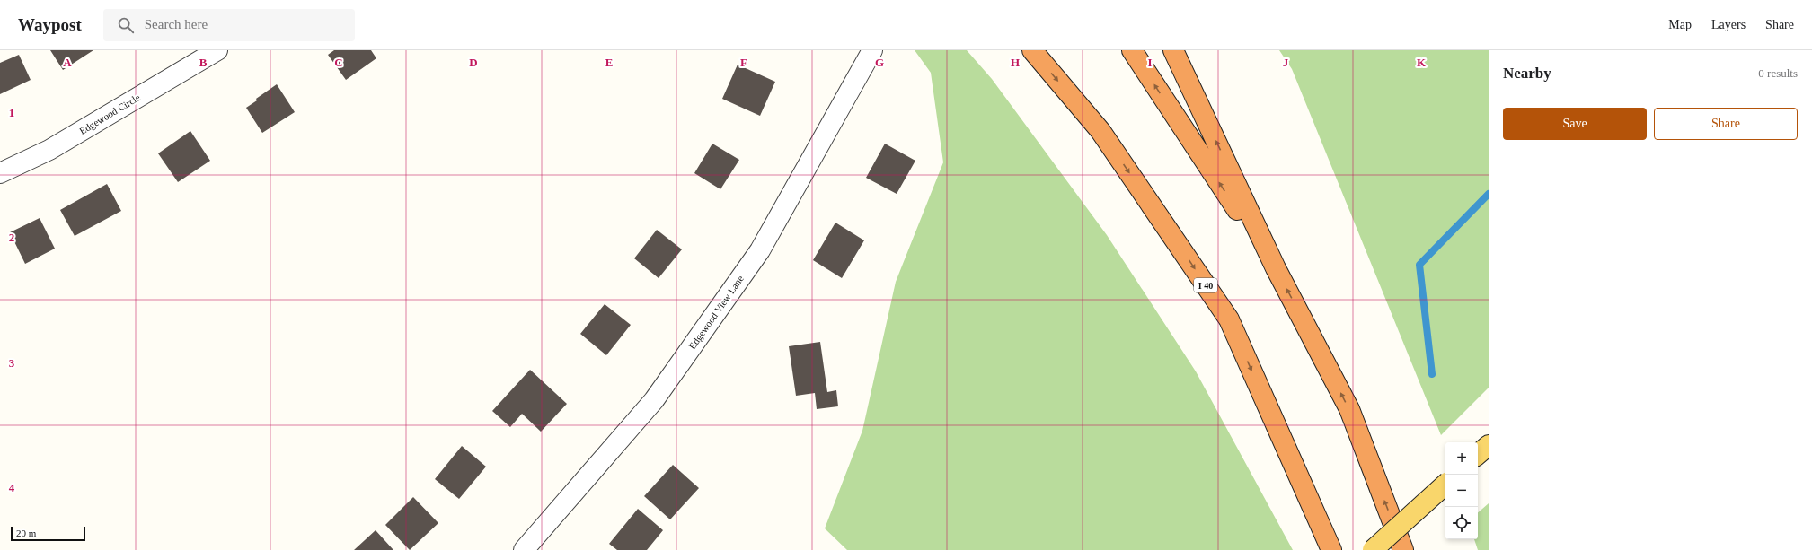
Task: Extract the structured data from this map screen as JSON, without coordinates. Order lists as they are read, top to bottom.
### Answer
{
  "streets": {
    "highway": ["I 40"],
    "street": ["Edgewood Circle", "Edgewood View Lane"]
  },
  "scale_bar": "20 m",
  "page": {
    "header": "Waypost",
    "search": "Search here",
    "nav": ["Map", "Layers", "Share"],
    "heading": ["Nearby", "0 results"],
    "buttons": ["Save", "Share"],
    "map_buttons": ["+", "−"],
    "scale": "20 m"
  },
  "grid": {
    "columns": [
      "A",
      "B",
      "C",
      "D",
      "E",
      "F",
      "G",
      "H",
      "I",
      "J",
      "K"
    ],
    "rows": [
      "1",
      "2",
      "3",
      "4"
    ]
  }
}
